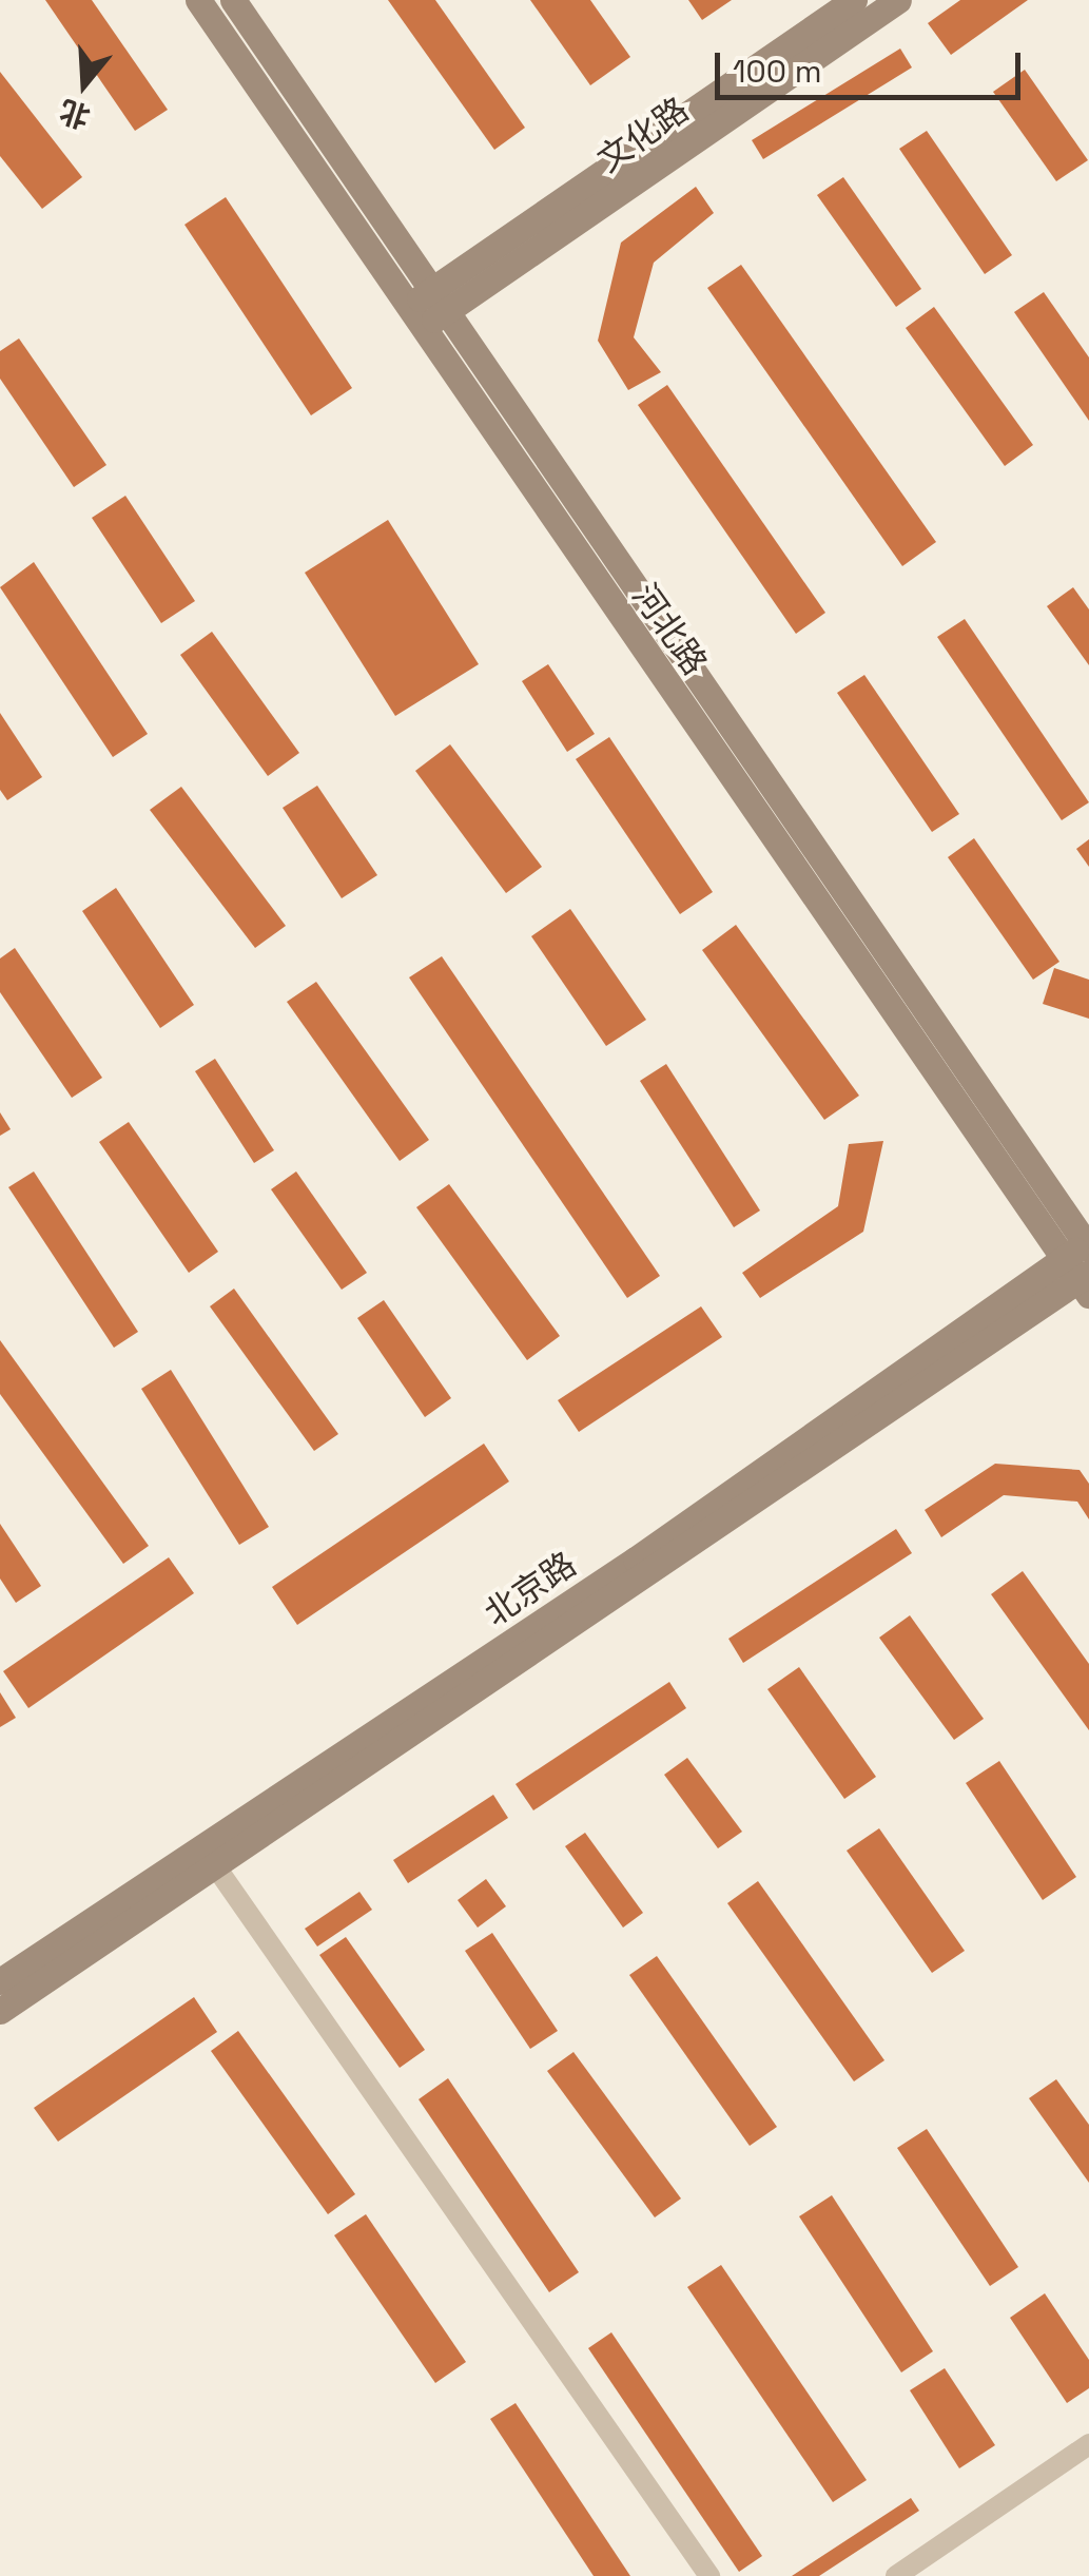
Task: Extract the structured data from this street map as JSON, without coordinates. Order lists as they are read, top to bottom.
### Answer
{
  "streets": {
    "street": ["文化路", "河北路", "北京路"]
  },
  "crossings": [
    ["文化路", "河北路"],
    ["河北路", "北京路"]
  ],
  "scale_bar": "100 m",
  "north": "bottom"
}
